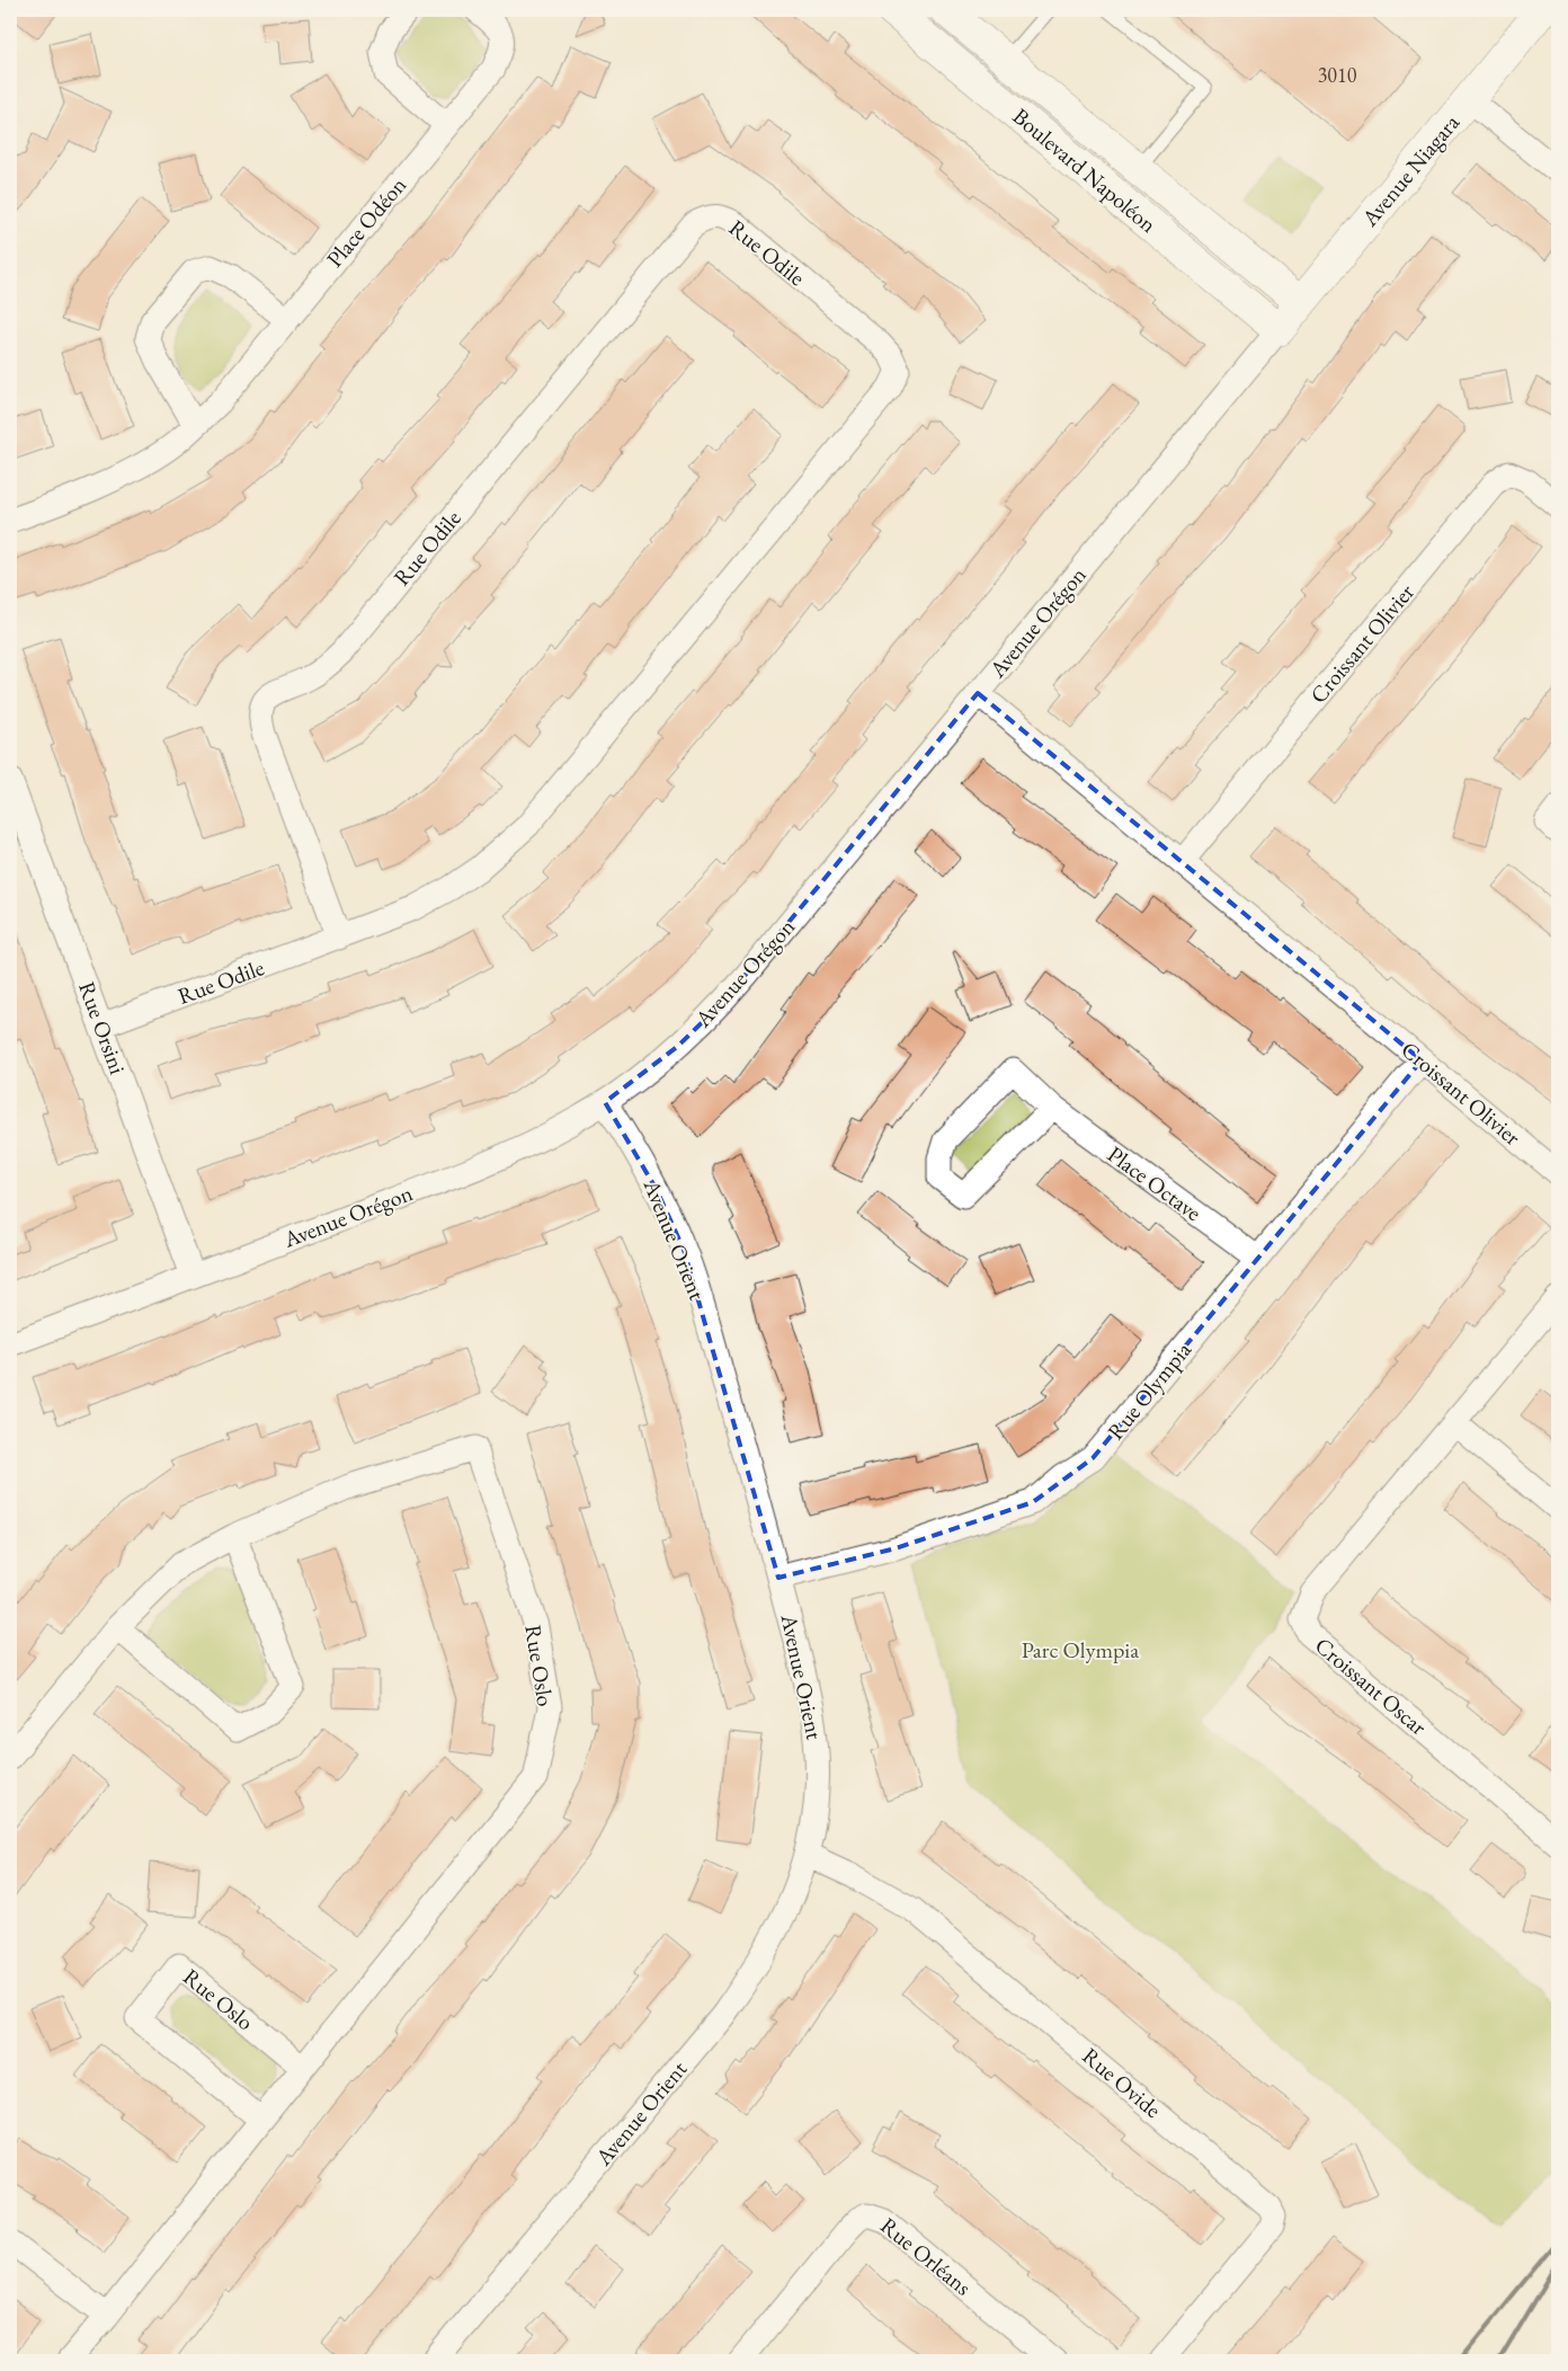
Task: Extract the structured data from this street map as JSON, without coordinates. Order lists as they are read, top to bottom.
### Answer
{
  "streets": {
    "street": [
      "Boulevard Napoléon",
      "Avenue Niagara",
      "Place Odéon",
      "Rue Odile",
      "Avenue Orégon",
      "Croissant Olivier",
      "Rue Orsini",
      "Place Octave",
      "Avenue Orient",
      "Rue Olympia",
      "Rue Oslo",
      "Croissant Oscar",
      "Rue Ovide",
      "Rue Orléans"
    ]
  },
  "crossings": [
    ["Boulevard Napoléon", "Avenue Niagara"],
    ["Boulevard Napoléon", "Avenue Orégon"],
    ["Avenue Niagara", "Avenue Orégon"],
    ["Rue Odile", "Rue Orsini"],
    ["Avenue Orégon", "Croissant Olivier"],
    ["Avenue Orégon", "Rue Orsini"],
    ["Avenue Orégon", "Avenue Orient"],
    ["Croissant Olivier", "Rue Olympia"],
    ["Place Octave", "Rue Olympia"],
    ["Avenue Orient", "Rue Olympia"],
    ["Avenue Orient", "Rue Ovide"]
  ],
  "parks": ["Parc Olympia"],
  "house_numbers": ["3010"]
}
